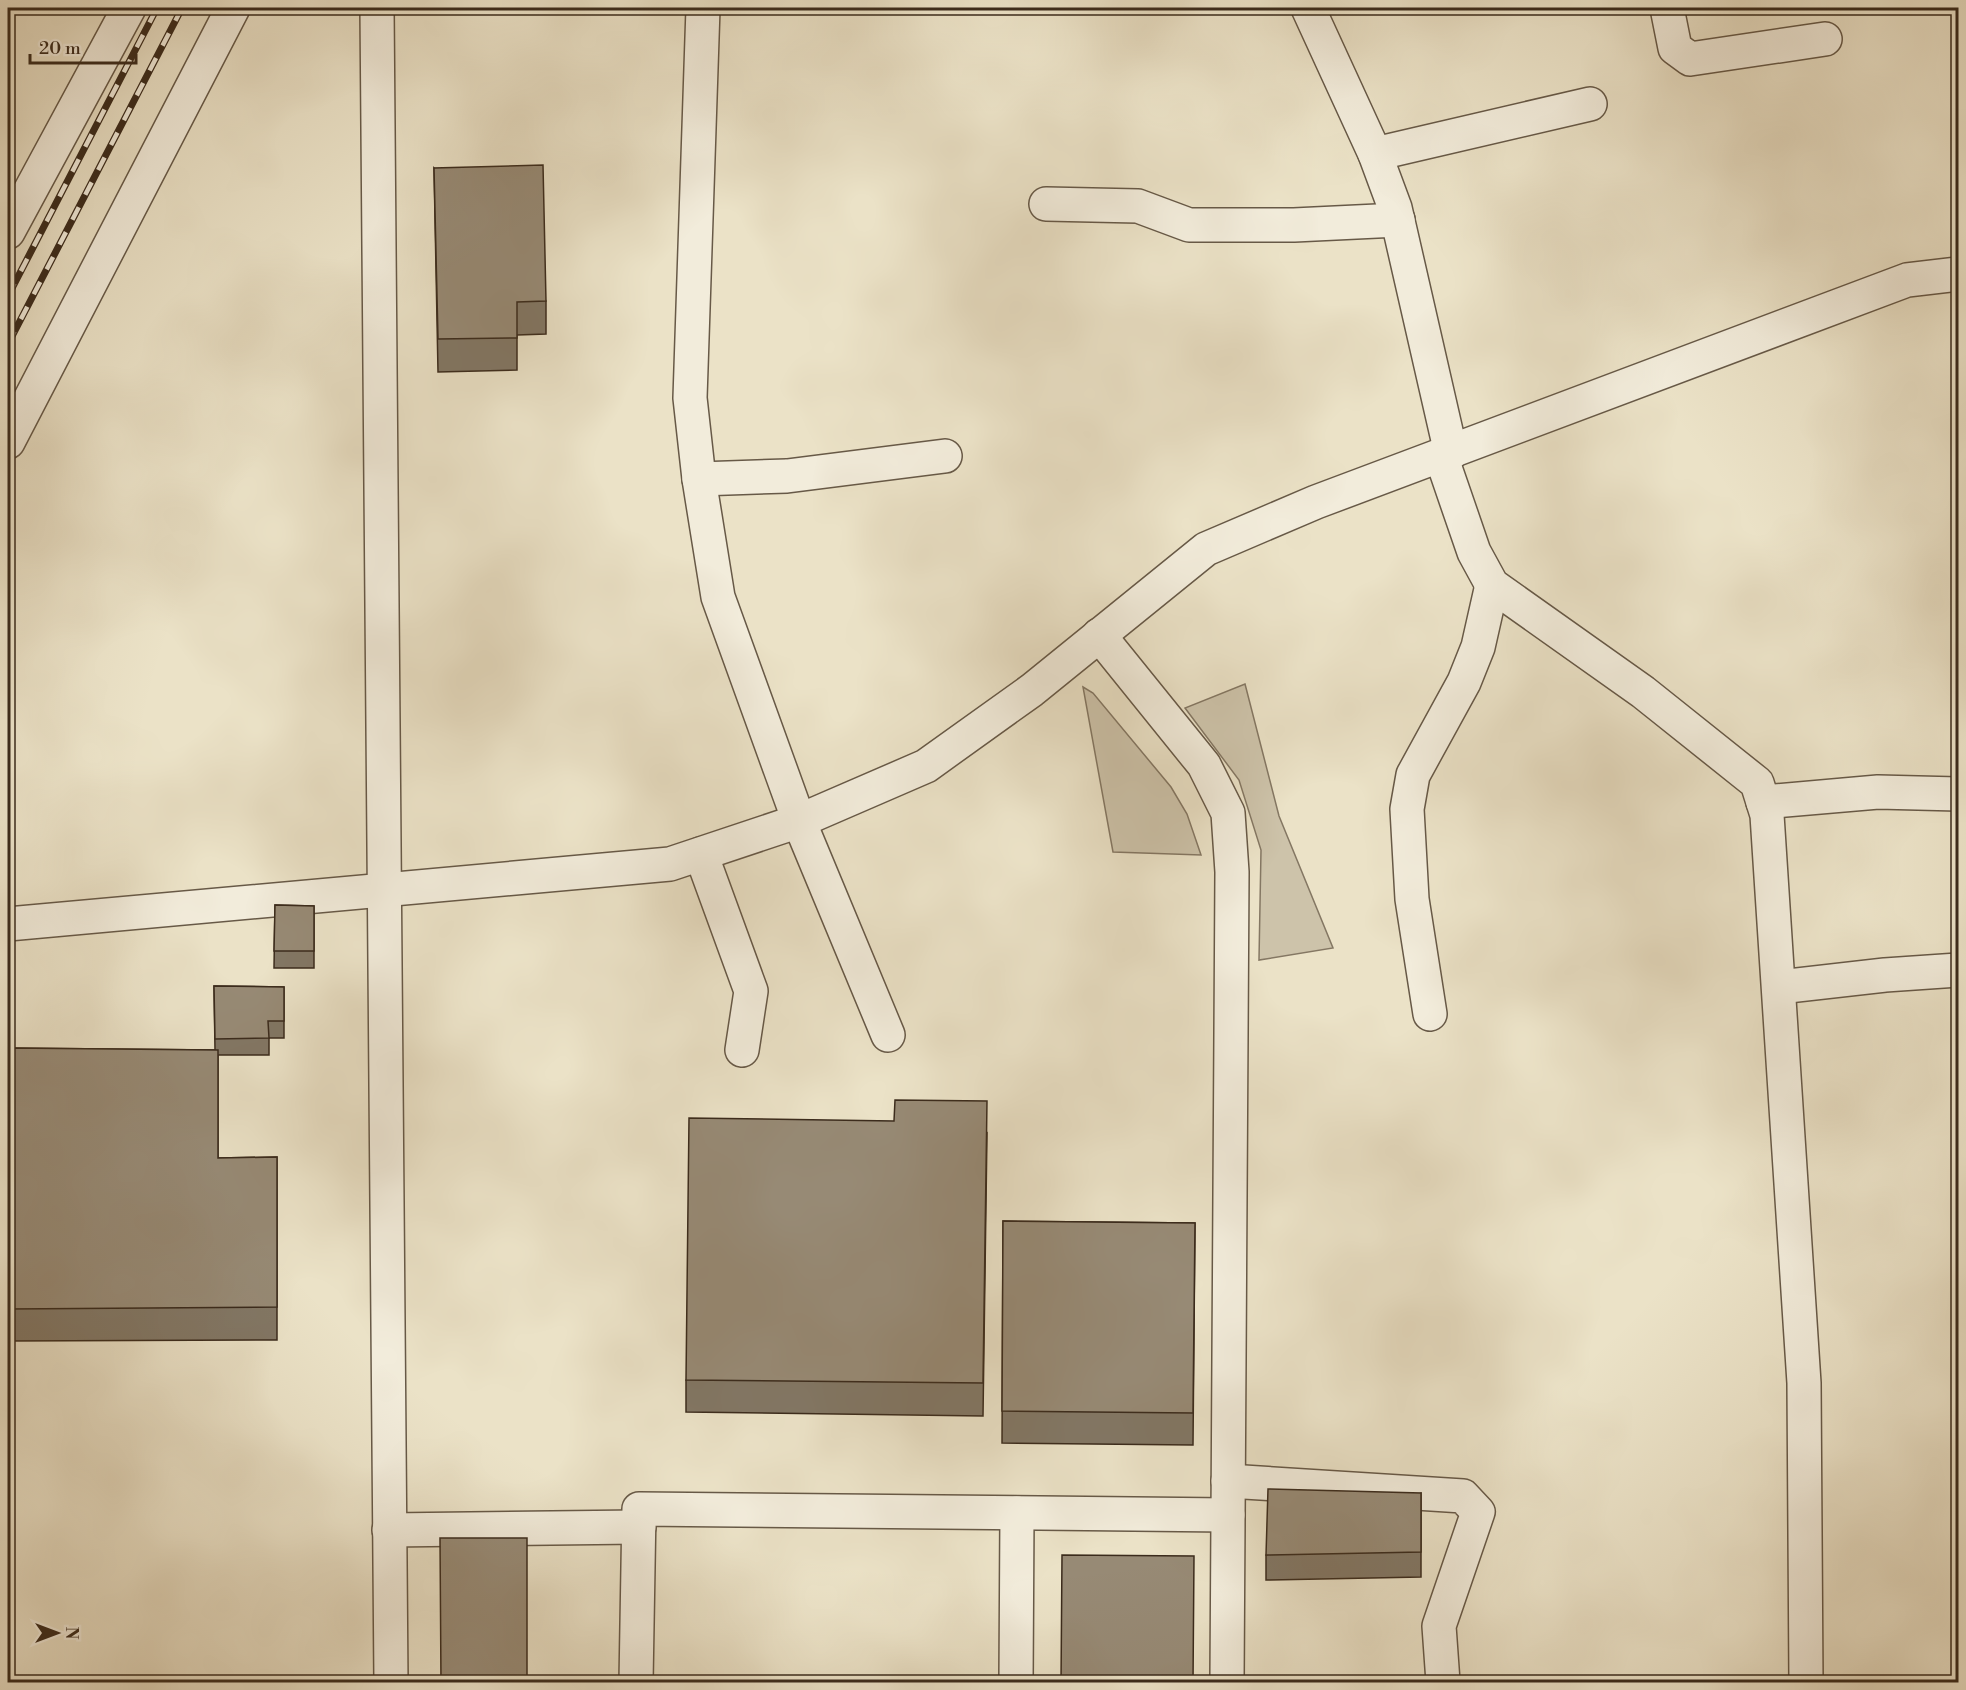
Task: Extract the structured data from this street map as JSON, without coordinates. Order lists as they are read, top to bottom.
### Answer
{
  "scale_bar": "20 m",
  "north": "right"
}
